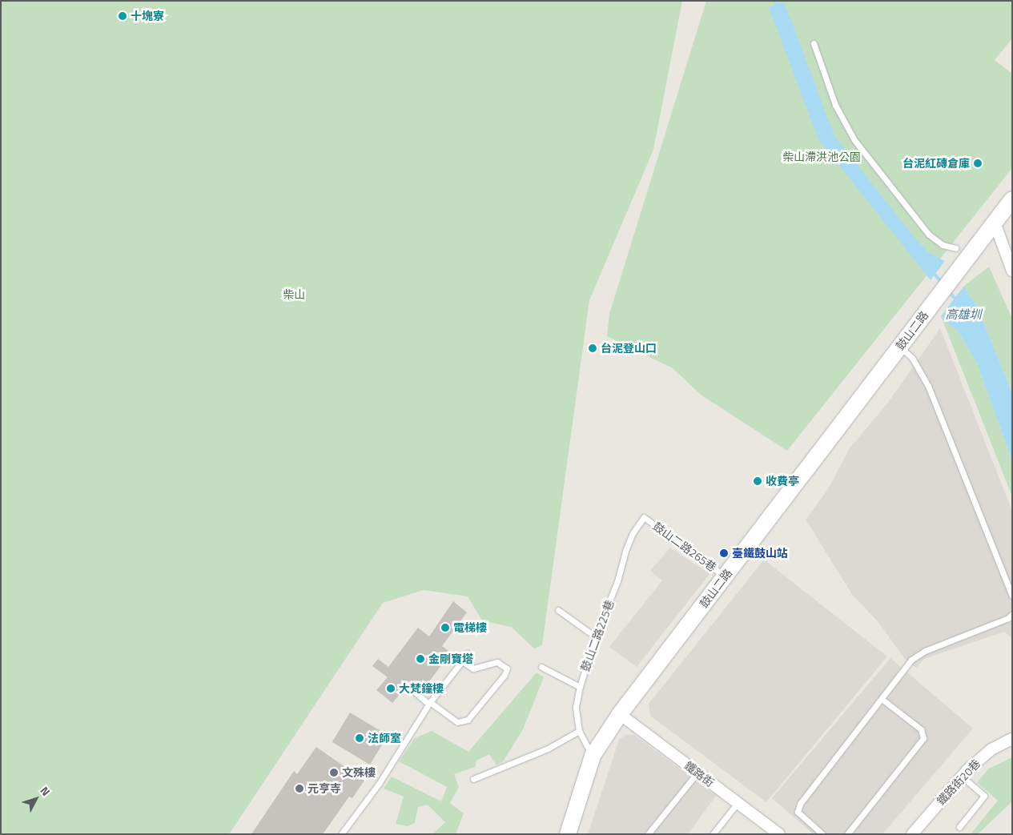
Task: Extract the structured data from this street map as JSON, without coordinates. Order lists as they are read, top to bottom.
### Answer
{
  "streets": {
    "street": ["鼓山二路", "鐵路街", "鐵路街20巷"],
    "lane": ["鼓山二路265巷", "鼓山二路225巷"]
  },
  "crossings": [
    ["鼓山二路", "鼓山二路265巷"],
    ["鼓山二路", "鼓山二路225巷"],
    ["鼓山二路", "鐵路街"],
    ["鼓山二路265巷", "鼓山二路225巷"]
  ],
  "water": ["高雄圳"],
  "parks": ["柴山滯洪池公園", "柴山"],
  "places": [
    "十塊寮",
    "台泥紅磚倉庫",
    "台泥登山口",
    "收費亭",
    "臺鐵鼓山站",
    "電梯樓",
    "金剛寶塔",
    "大梵鐘樓",
    "法師室",
    "文殊樓",
    "元亨寺"
  ],
  "north": "top right"
}
